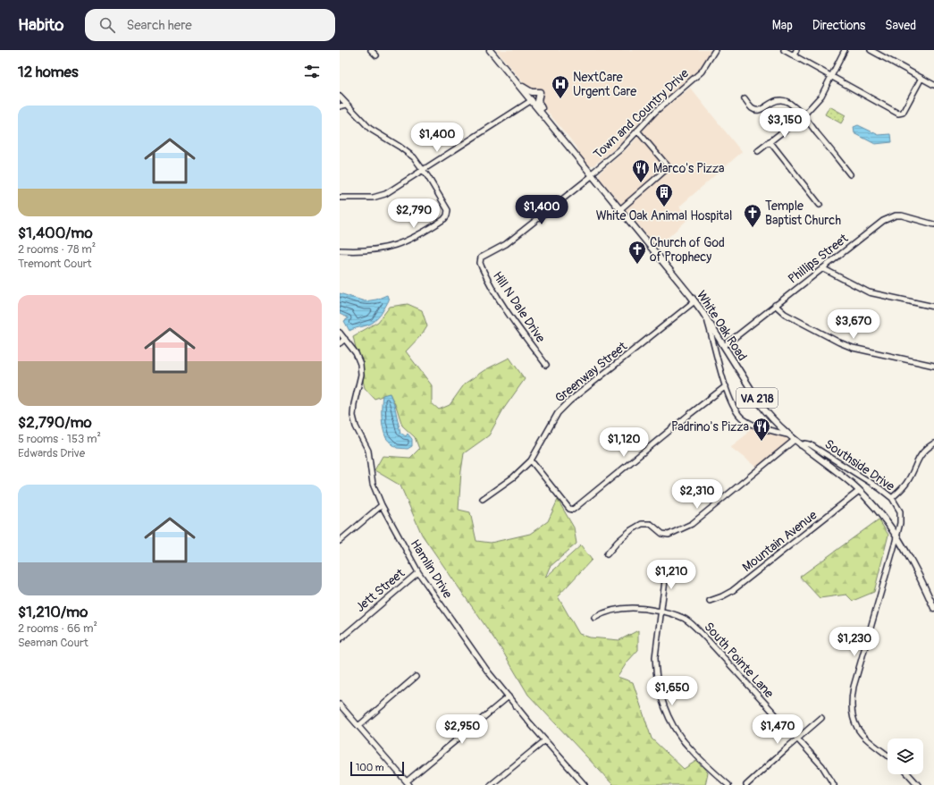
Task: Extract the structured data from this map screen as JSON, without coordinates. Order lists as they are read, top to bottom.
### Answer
{
  "streets": {
    "main road": ["White Oak Road", "VA 218"],
    "street": [
      "Town and Country Drive",
      "Phillips Street",
      "Hill N Dale Drive",
      "Greenway Street",
      "Southside Drive",
      "Mountain Avenue",
      "Hamlin Drive",
      "Jett Street",
      "South Pointe Lane"
    ]
  },
  "crossings": [
    ["Town and Country Drive", "Hill N Dale Drive"],
    ["Town and Country Drive", "White Oak Road"],
    ["Phillips Street", "White Oak Road"],
    ["White Oak Road", "Greenway Street"],
    ["White Oak Road", "Southside Drive"],
    ["White Oak Road", "Mountain Avenue"],
    ["Hamlin Drive", "Jett Street"]
  ],
  "places": {
    "hospital": ["NextCare Urgent Care"],
    "restaurant": ["Marco's Pizza", "Padrino's Pizza"],
    "building": ["White Oak Animal Hospital"],
    "church": ["Temple Baptist Church", "Church of God of Prophecy"]
  },
  "scale_bar": "100 m",
  "page": {
    "header": "Habito",
    "search": "Search here",
    "nav": ["Map", "Directions", "Saved"],
    "heading": "12 homes",
    "list": [
      {
        "name": "$1,400/mo",
        "note": "2 rooms · 78 m² · Tremont Court"
      },
      {
        "name": "$2,790/mo",
        "note": "5 rooms · 153 m² · Edwards Drive"
      },
      {
        "name": "$1,210/mo",
        "note": "2 rooms · 66 m² · Seaman Court"
      }
    ],
    "price": [
      "$3,150",
      "$1,400",
      "$1,400",
      "$2,790",
      "$3,670",
      "$1,120",
      "$2,310",
      "$1,210",
      "$1,230",
      "$1,650",
      "$2,950",
      "$1,470"
    ],
    "scale": "100 m"
  }
}
